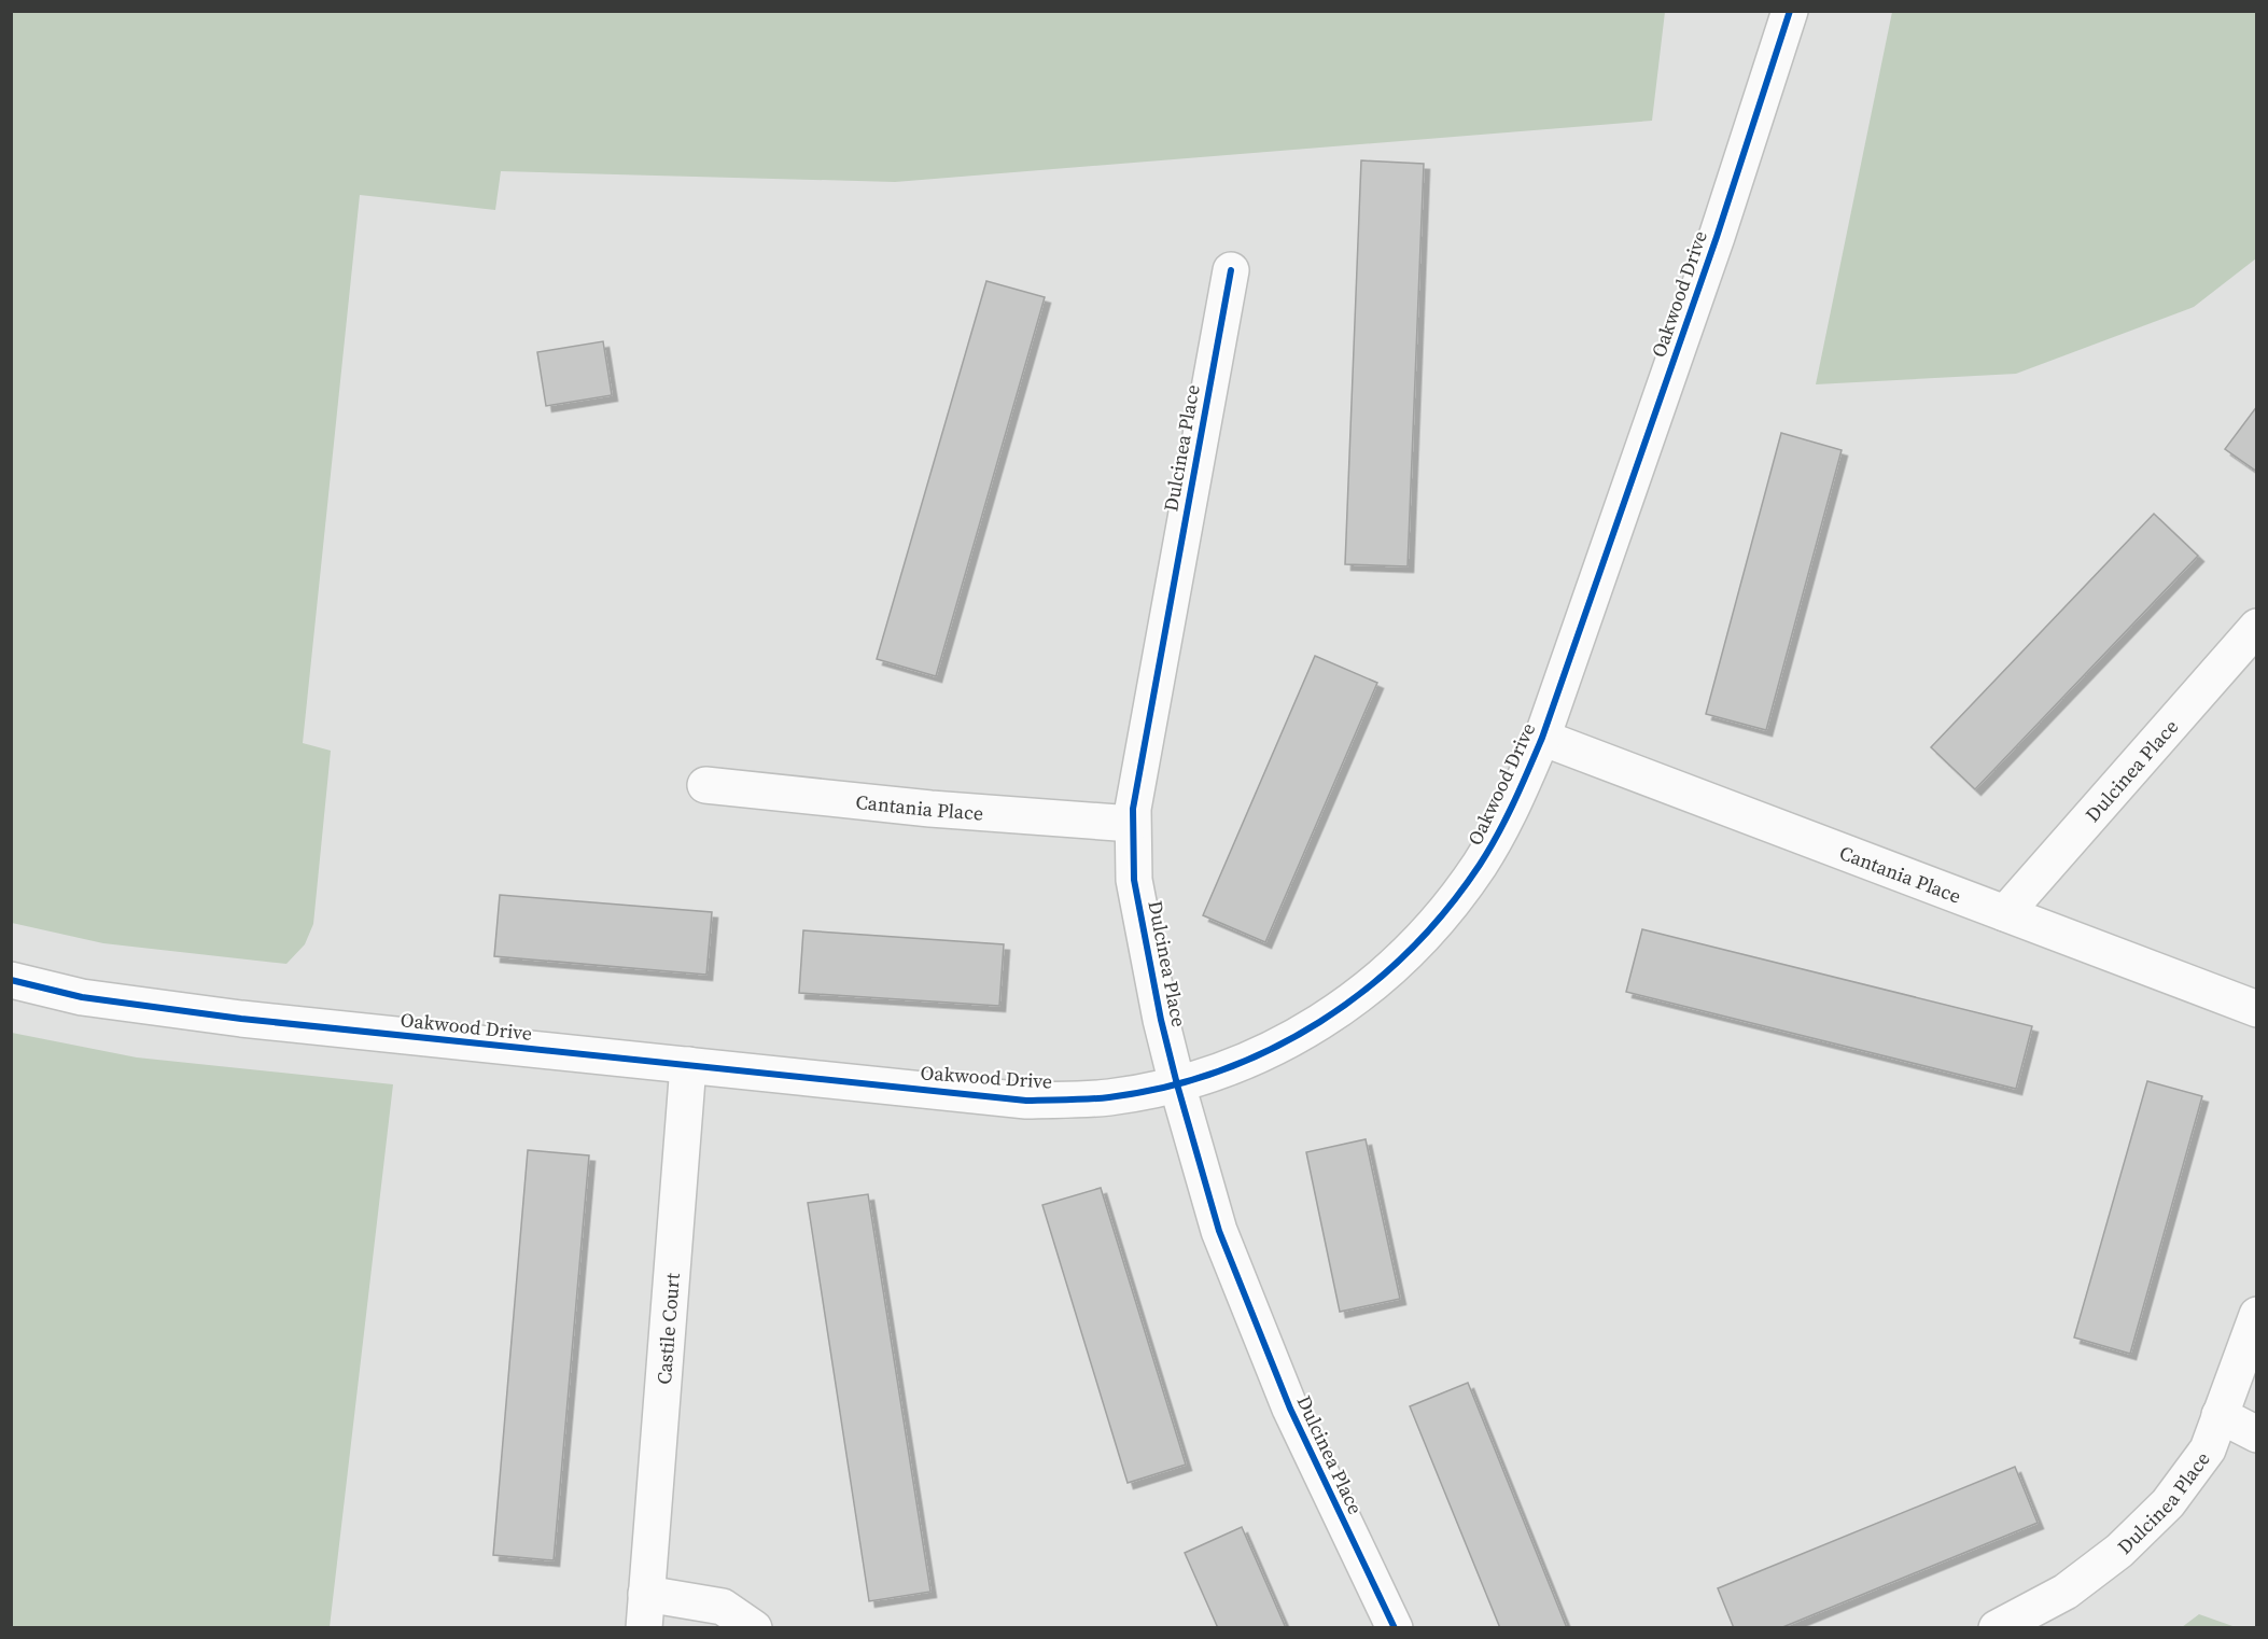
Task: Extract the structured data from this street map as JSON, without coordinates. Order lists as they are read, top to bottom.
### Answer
{
  "streets": {
    "street": [
      "Oakwood Drive",
      "Dulcinea Place",
      "Cantania Place",
      "Castile Court"
    ]
  },
  "crossings": [
    ["Oakwood Drive", "Dulcinea Place"],
    ["Oakwood Drive", "Cantania Place"],
    ["Oakwood Drive", "Castile Court"],
    ["Dulcinea Place", "Cantania Place"]
  ]
}
